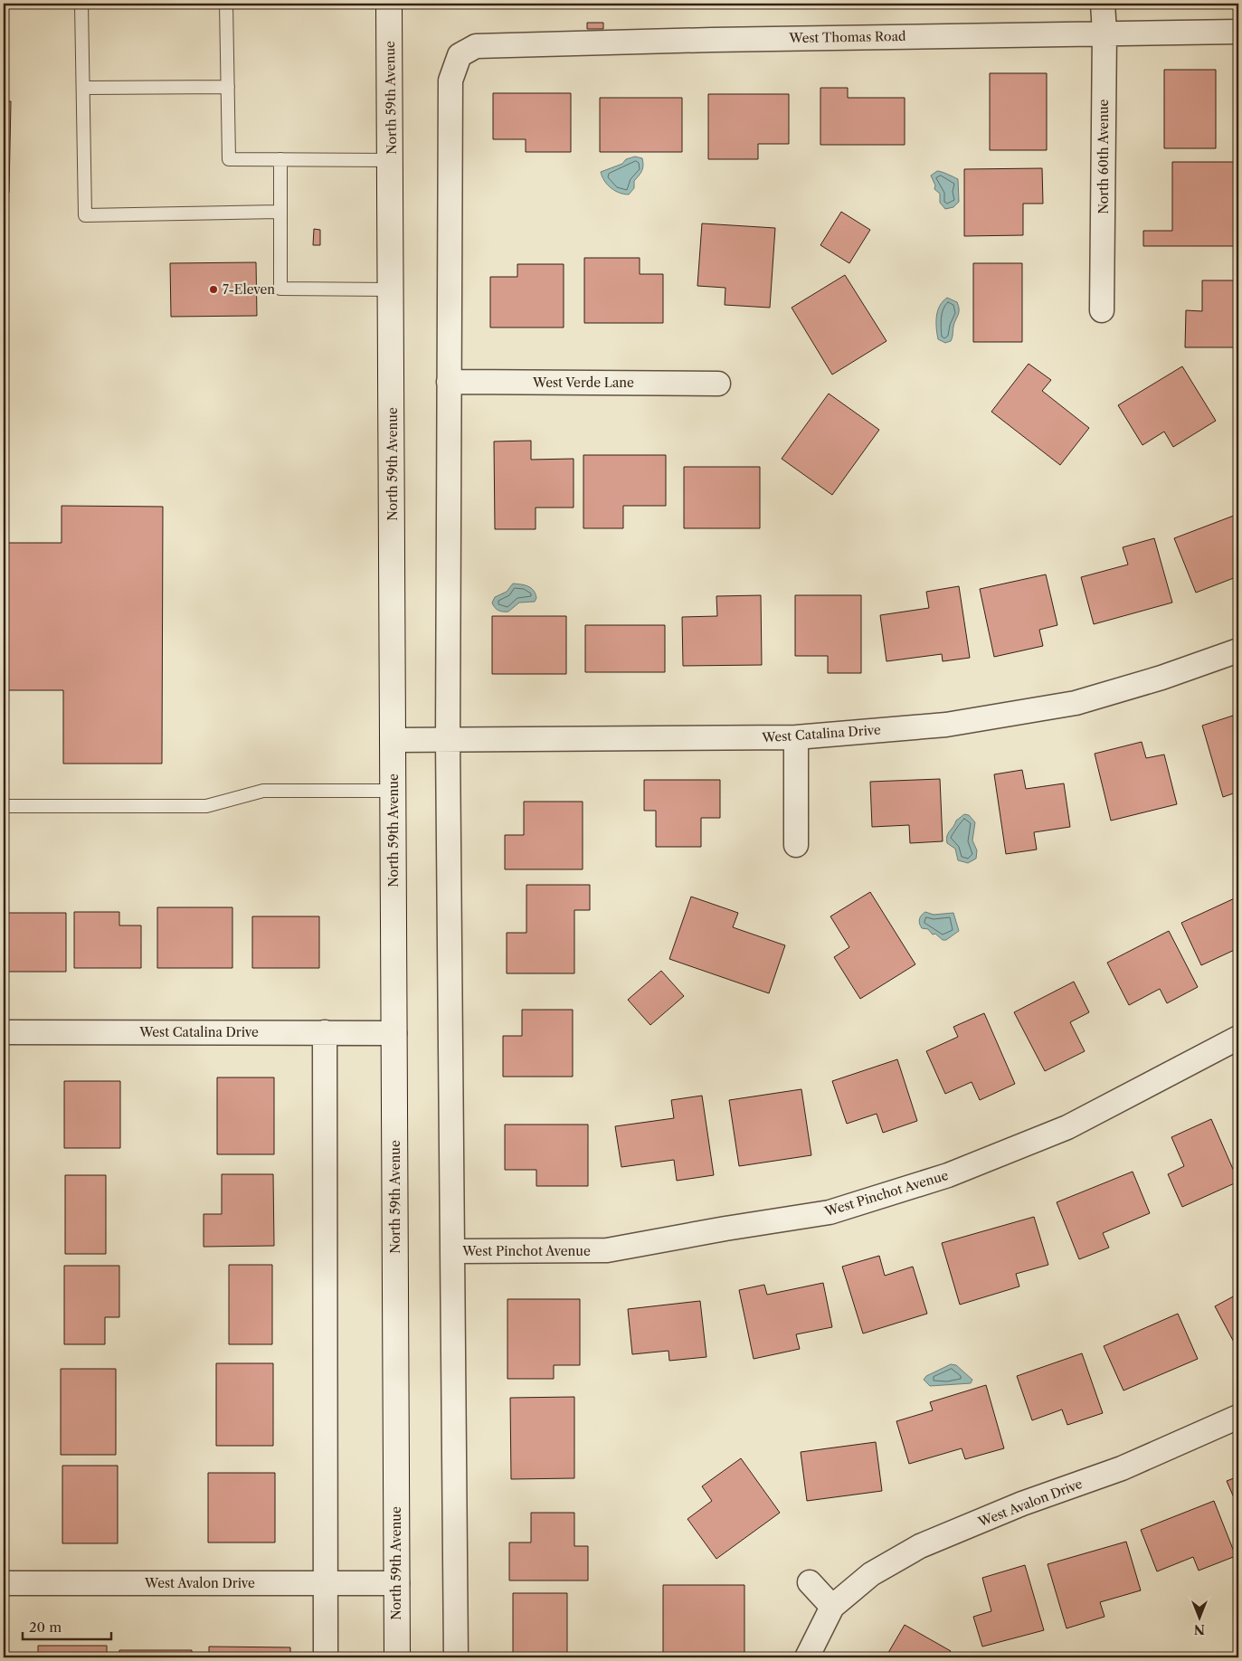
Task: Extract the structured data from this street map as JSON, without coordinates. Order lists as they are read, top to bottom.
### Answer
{
  "streets": {
    "main road": ["North 59th Avenue"],
    "street": [
      "West Thomas Road",
      "North 60th Avenue",
      "West Verde Lane",
      "West Catalina Drive",
      "West Pinchot Avenue",
      "West Avalon Drive"
    ]
  },
  "crossings": [
    ["West Thomas Road", "North 60th Avenue"],
    ["West Thomas Road", "West Verde Lane"],
    ["North 59th Avenue", "West Catalina Drive"],
    ["North 59th Avenue", "West Avalon Drive"]
  ],
  "places": ["7-Eleven"],
  "scale_bar": "20 m",
  "north": "bottom"
}
